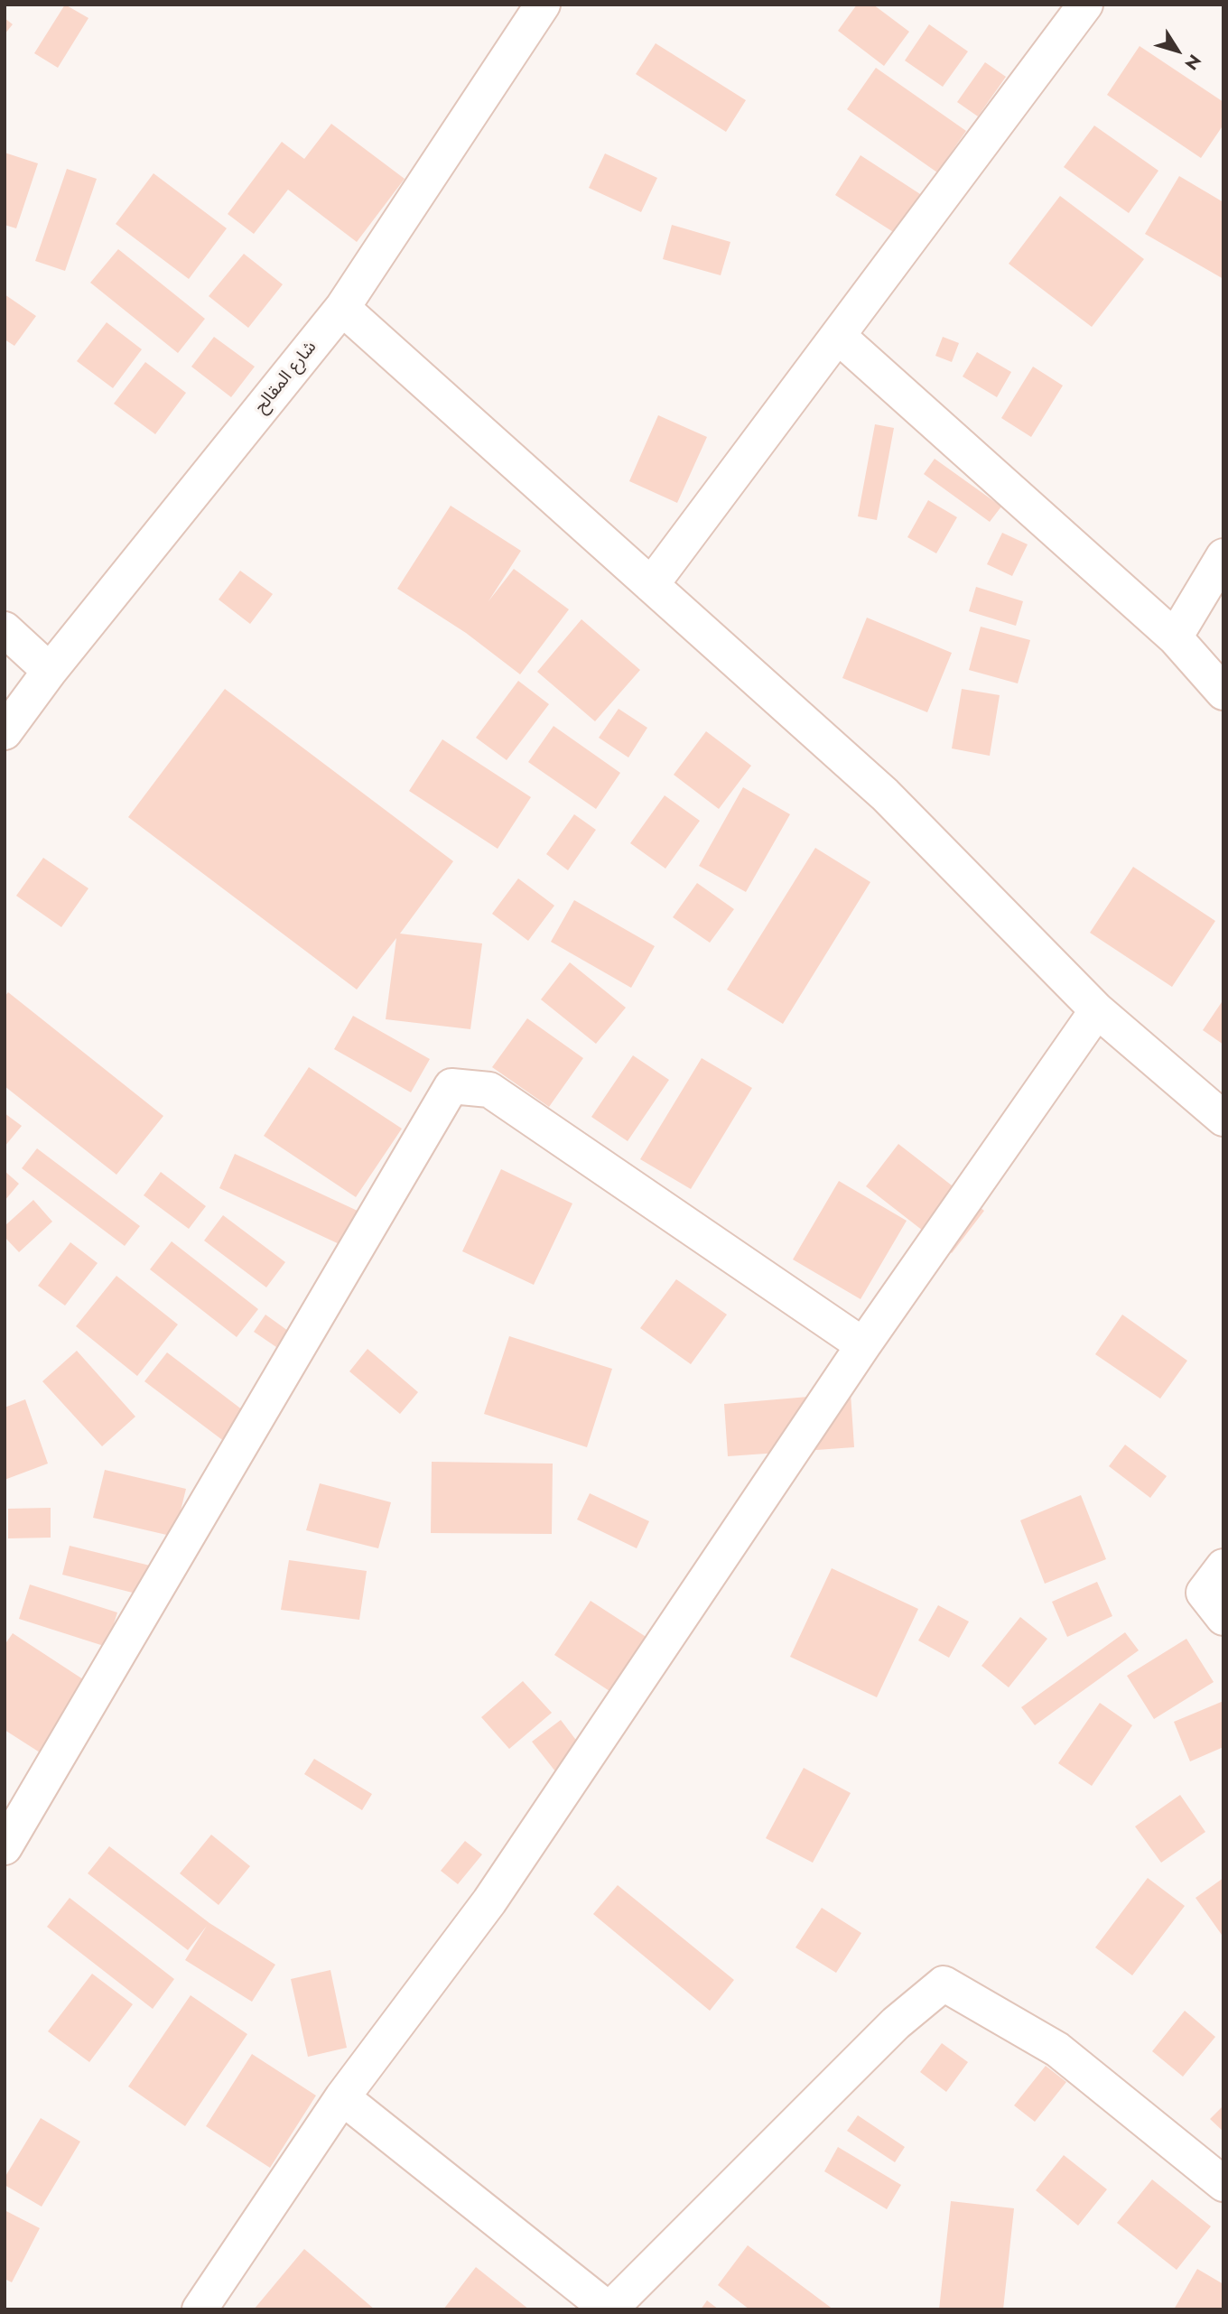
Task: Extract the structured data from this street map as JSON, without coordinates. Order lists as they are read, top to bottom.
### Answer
{
  "streets": {
    "street": ["شارع المقالح"]
  },
  "north": "bottom right"
}
